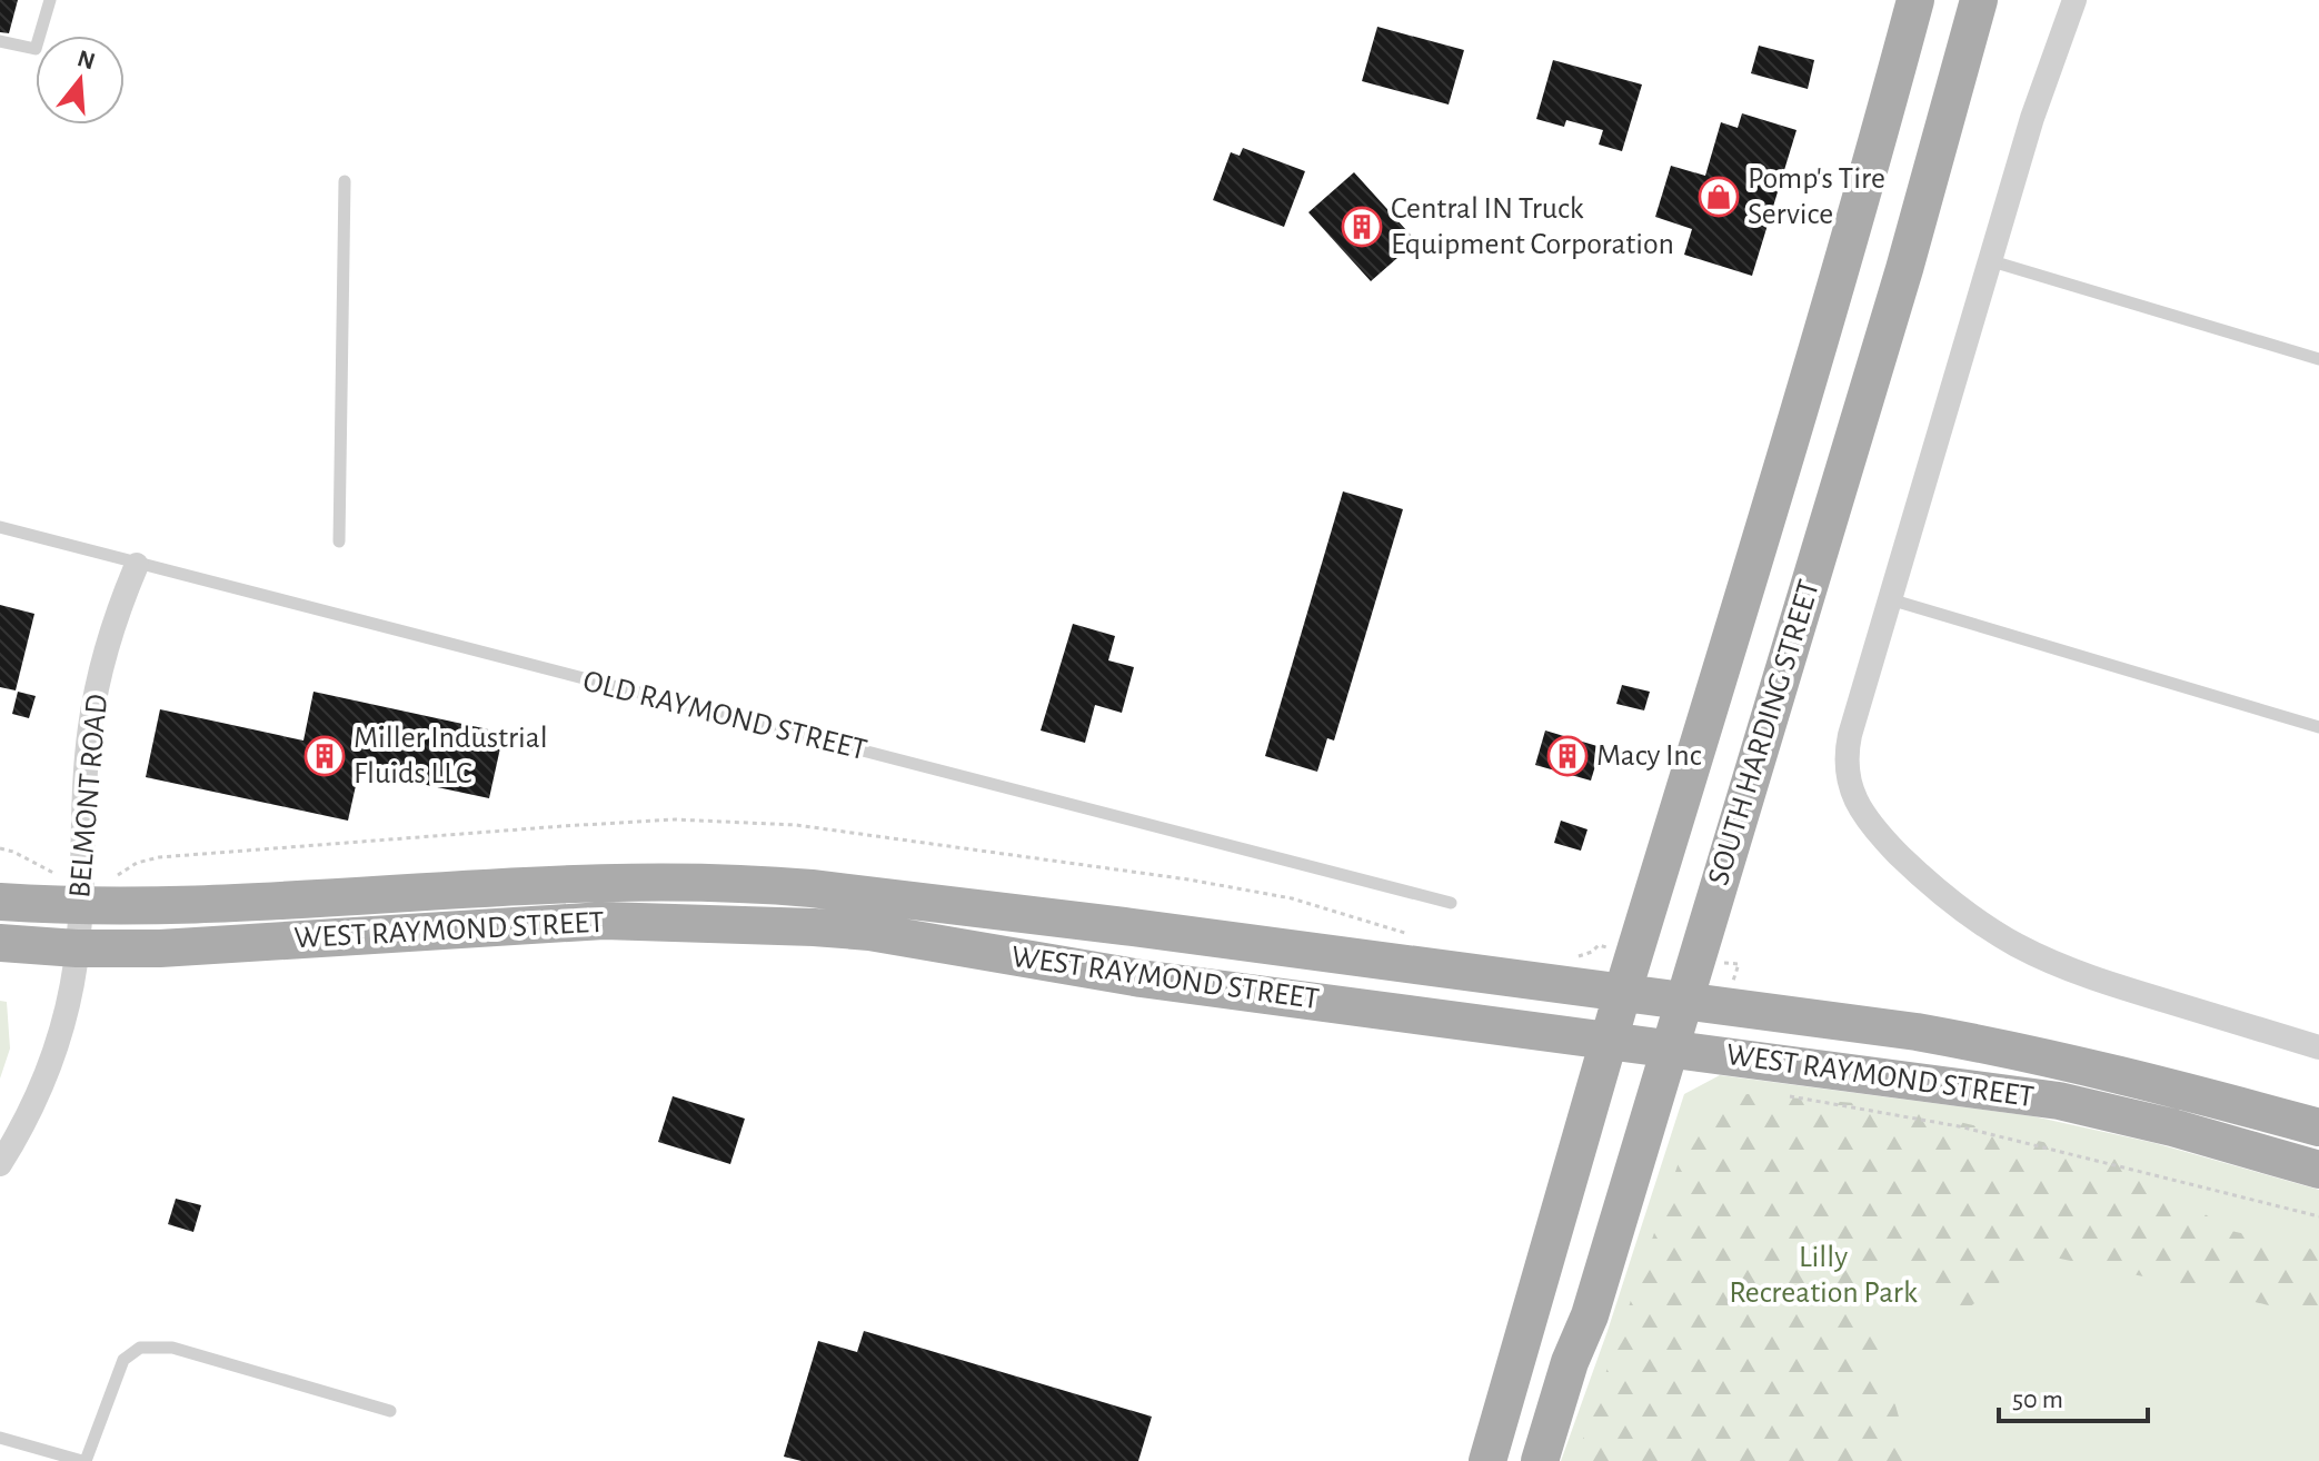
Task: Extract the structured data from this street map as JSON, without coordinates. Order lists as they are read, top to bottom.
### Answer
{
  "streets": {
    "main road": ["SOUTH HARDING STREET", "WEST RAYMOND STREET"],
    "street": ["BELMONT ROAD"],
    "lane": ["OLD RAYMOND STREET"]
  },
  "crossings": [
    ["OLD RAYMOND STREET", "BELMONT ROAD"],
    ["SOUTH HARDING STREET", "WEST RAYMOND STREET"],
    ["BELMONT ROAD", "WEST RAYMOND STREET"]
  ],
  "parks": ["Lilly Recreation Park"],
  "places": {
    "shop": ["Pomp's Tire Service"],
    "building": ["Central IN Truck Equipment Corporation", "Miller Industrial Fluids LLC", "Macy Inc"]
  },
  "scale_bar": "50 m",
  "north": "top"
}
